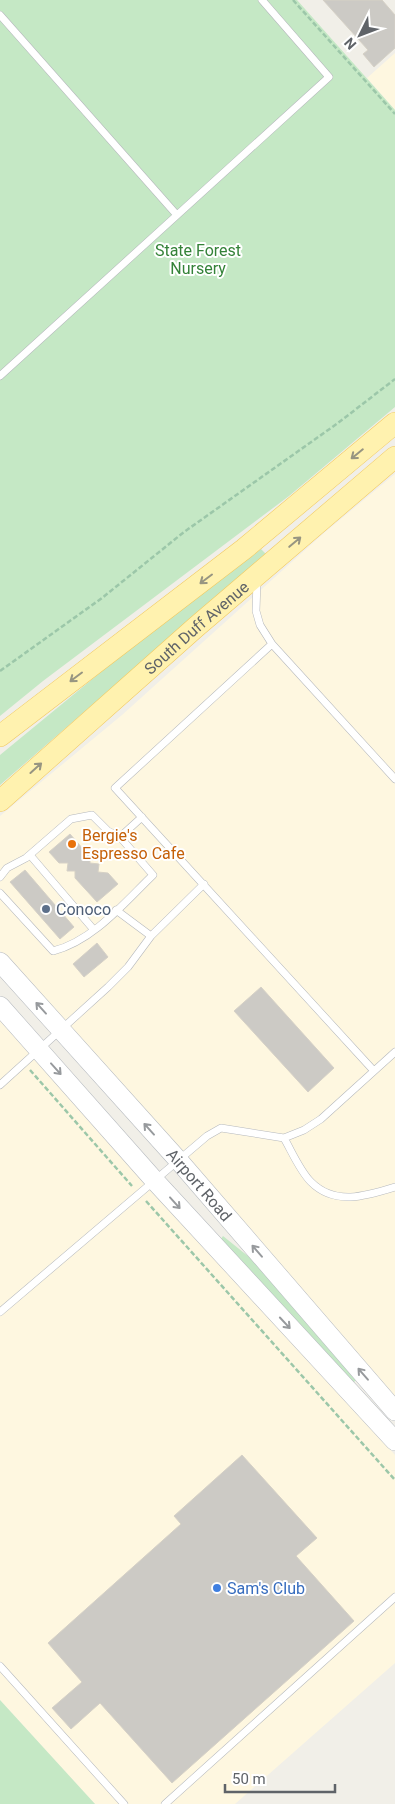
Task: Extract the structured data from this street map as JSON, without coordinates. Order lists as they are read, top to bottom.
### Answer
{
  "streets": {
    "main road": ["South Duff Avenue", "Airport Road"]
  },
  "parks": ["State Forest Nursery"],
  "places": ["Bergie's Espresso Cafe", "Conoco", "Sam's Club"],
  "scale_bar": "50 m",
  "north": "bottom left"
}
